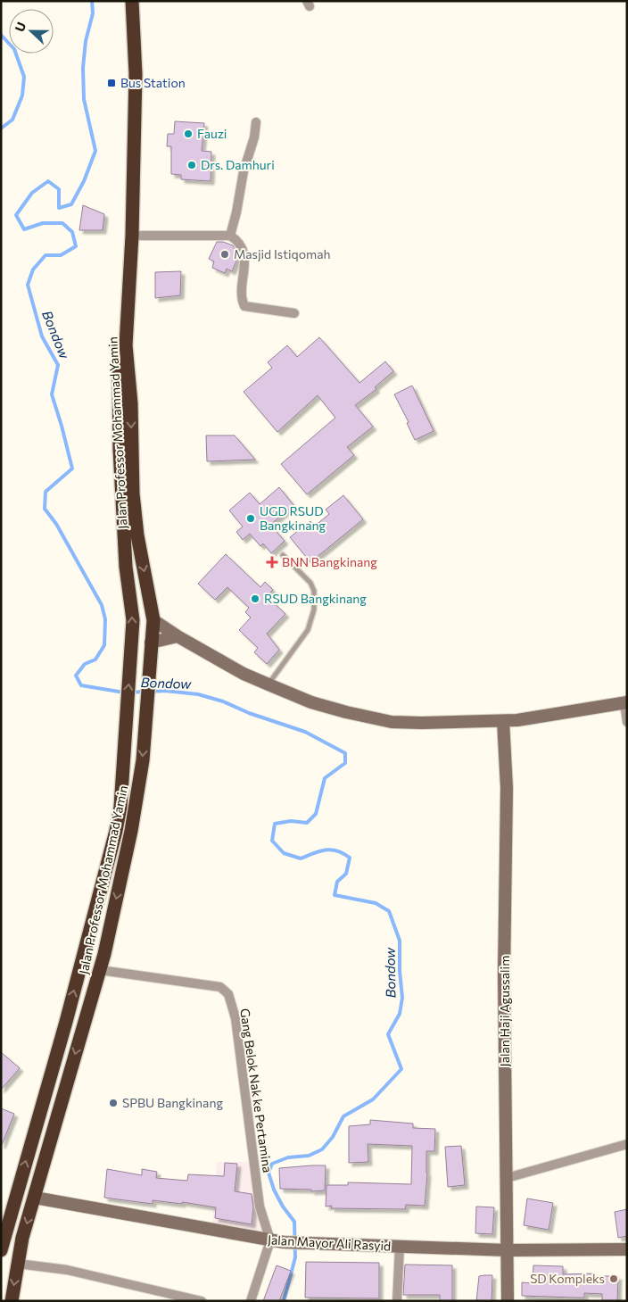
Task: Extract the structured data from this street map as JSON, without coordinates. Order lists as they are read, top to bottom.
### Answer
{
  "streets": {
    "highway": ["Jalan Professor Mohammad Yamin"],
    "street": ["Jalan Haji Agussalim", "Gang Belok Nak ke Pertamina", "Jalan Mayor Ali Rasyid"]
  },
  "crossings": [
    ["Jalan Professor Mohammad Yamin", "Gang Belok Nak ke Pertamina"],
    ["Jalan Professor Mohammad Yamin", "Jalan Mayor Ali Rasyid"],
    ["Jalan Haji Agussalim", "Jalan Mayor Ali Rasyid"],
    ["Gang Belok Nak ke Pertamina", "Jalan Mayor Ali Rasyid"]
  ],
  "water": ["Bondow"],
  "places": {
    "transit": ["Bus Station"],
    "other": [
      "Fauzi",
      "Drs. Damhuri",
      "Masjid Istiqomah",
      "UGD RSUD Bangkinang",
      "RSUD Bangkinang",
      "SPBU Bangkinang",
      "SD Kompleks"
    ],
    "health": ["BNN Bangkinang"]
  },
  "north": "left"
}
